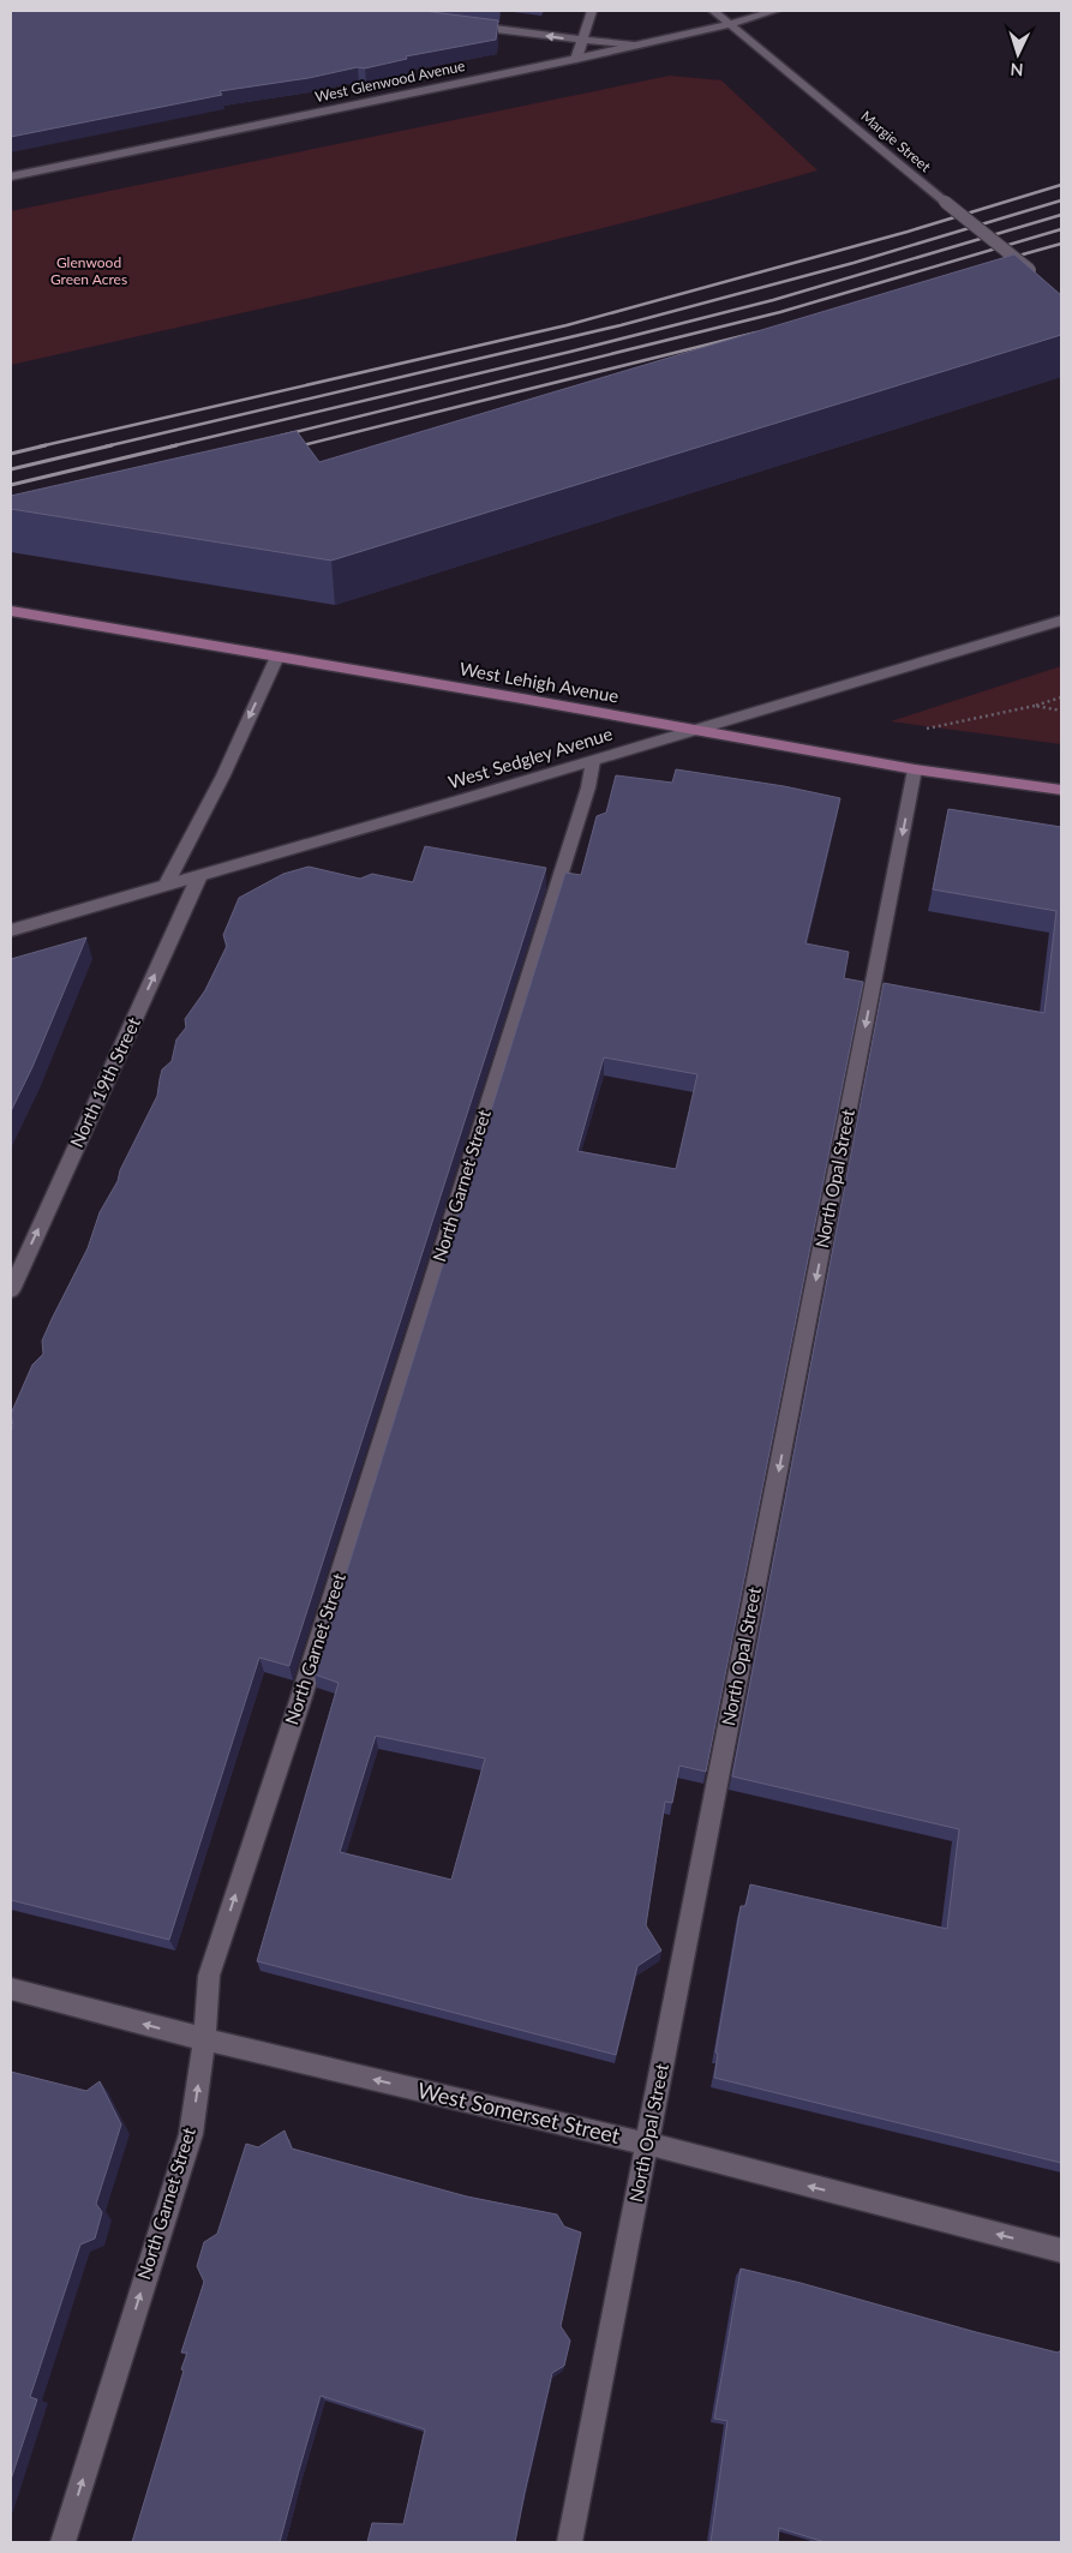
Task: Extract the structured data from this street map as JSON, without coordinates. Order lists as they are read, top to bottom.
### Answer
{
  "streets": {
    "main road": ["West Lehigh Avenue"],
    "street": [
      "West Glenwood Avenue",
      "Margie Street",
      "West Sedgley Avenue",
      "North 19th Street",
      "North Opal Street",
      "North Garnet Street",
      "West Somerset Street"
    ]
  },
  "crossings": [
    ["West Glenwood Avenue", "Margie Street"],
    ["West Lehigh Avenue", "West Sedgley Avenue"],
    ["West Lehigh Avenue", "North Opal Street"],
    ["West Sedgley Avenue", "North 19th Street"],
    ["West Sedgley Avenue", "North Garnet Street"],
    ["North Opal Street", "West Somerset Street"],
    ["North Garnet Street", "West Somerset Street"]
  ],
  "one_way": [
    "North 19th Street",
    "North Opal Street",
    "North Garnet Street",
    "West Somerset Street"
  ],
  "parks": ["Glenwood Green Acres"],
  "north": "bottom"
}
